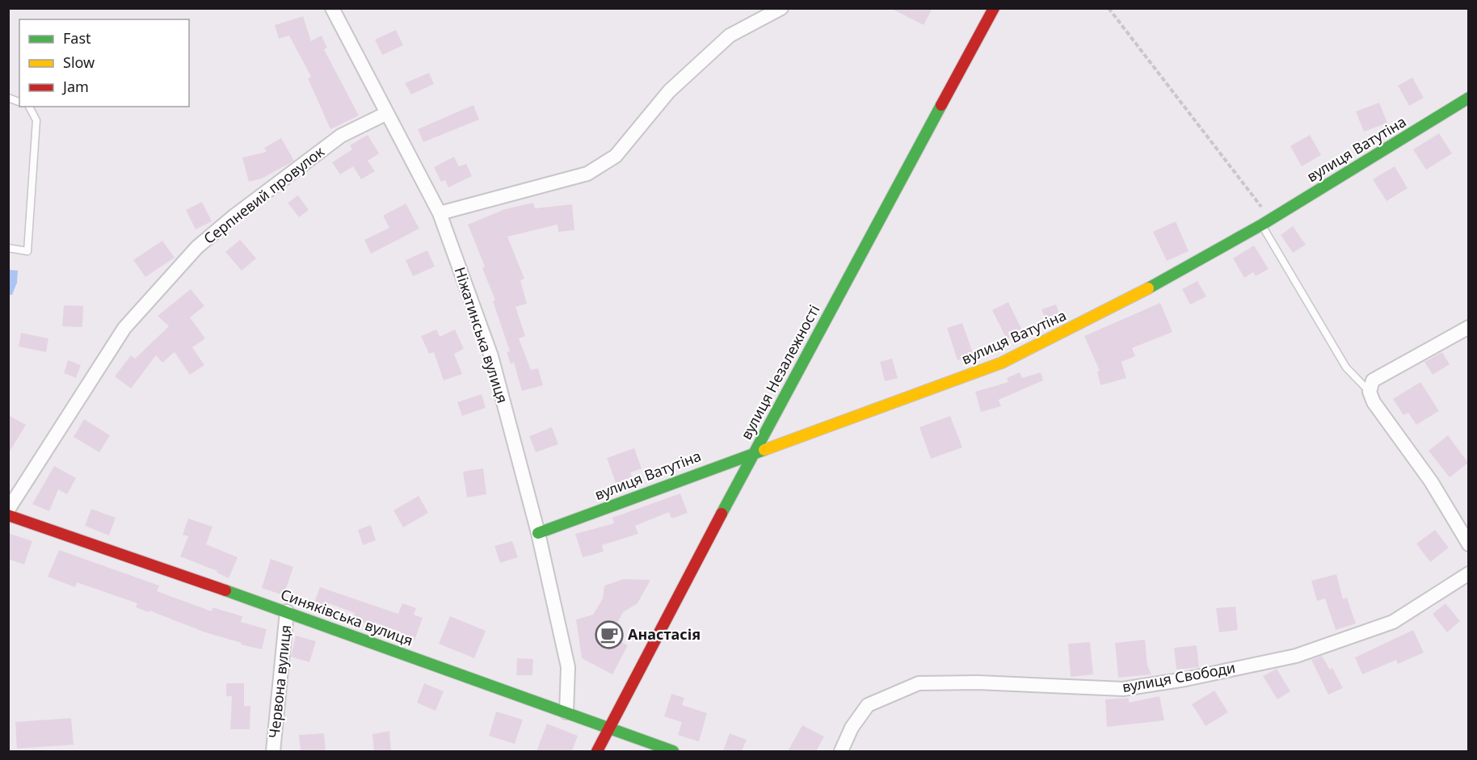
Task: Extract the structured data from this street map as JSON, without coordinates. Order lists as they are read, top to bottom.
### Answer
{
  "streets": {
    "street": [
      "вулиця Ватутіна",
      "Серпневий провулок",
      "Ніжатинська вулиця",
      "вулиця Незалежності",
      "Синяківська вулиця",
      "вулиця Свободи",
      "Червона вулиця"
    ]
  },
  "crossings": [
    ["вулиця Ватутіна", "Ніжатинська вулиця"],
    ["вулиця Ватутіна", "вулиця Незалежності"],
    ["Серпневий провулок", "Ніжатинська вулиця"],
    ["Ніжатинська вулиця", "Синяківська вулиця"],
    ["вулиця Незалежності", "Синяківська вулиця"],
    ["Синяківська вулиця", "Червона вулиця"]
  ],
  "places": {
    "cafe": ["Анастасія"]
  },
  "legend": ["Fast", "Slow", "Jam"]
}
